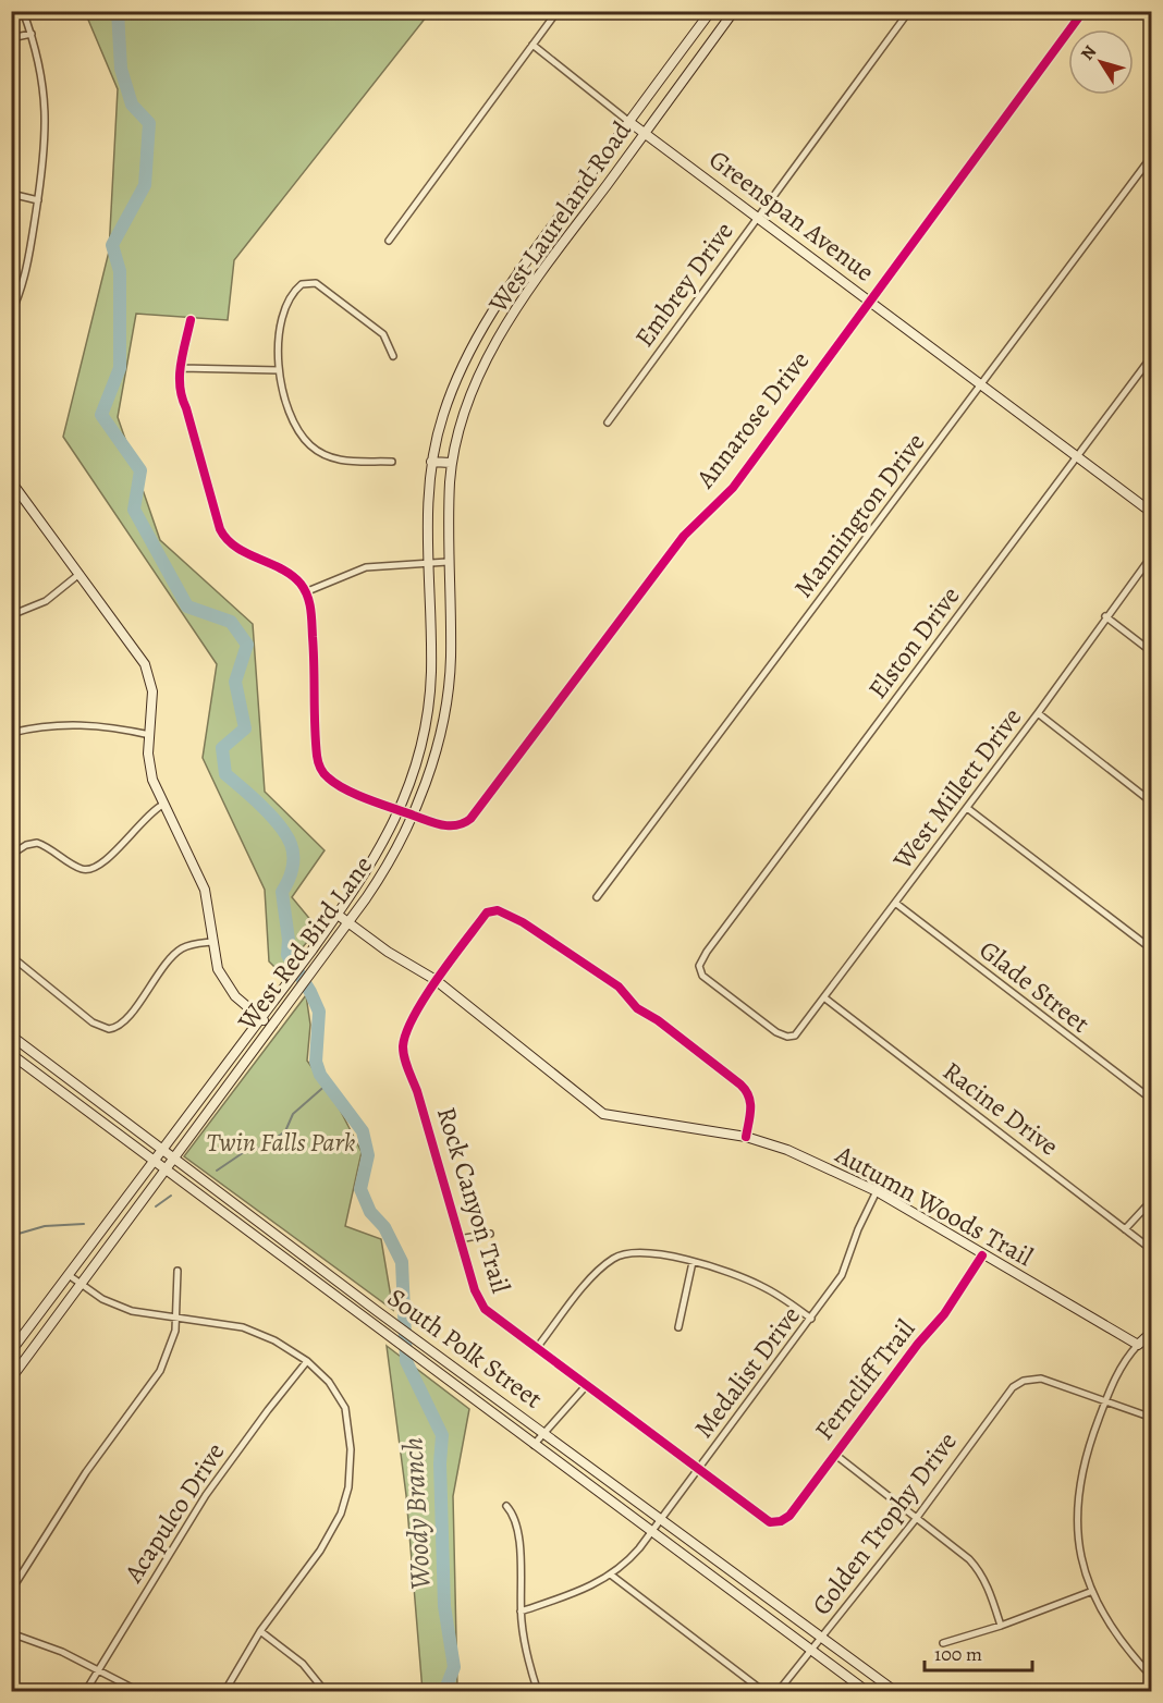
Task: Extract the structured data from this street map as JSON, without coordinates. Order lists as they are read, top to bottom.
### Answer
{
  "streets": {
    "main road": [
      "Greenspan Avenue",
      "West Laureland Road",
      "West Red Bird Lane",
      "Autumn Woods Trail",
      "South Polk Street"
    ],
    "street": [
      "Embrey Drive",
      "Annarose Drive",
      "Mannington Drive",
      "Elston Drive",
      "West Millett Drive",
      "Glade Street",
      "Racine Drive",
      "Rock Canyon Trail",
      "Medalist Drive",
      "Ferncliff Trail",
      "Acapulco Drive",
      "Golden Trophy Drive"
    ]
  },
  "crossings": [
    ["Greenspan Avenue", "West Laureland Road"],
    ["Greenspan Avenue", "Embrey Drive"],
    ["Greenspan Avenue", "Annarose Drive"],
    ["Greenspan Avenue", "Mannington Drive"],
    ["Greenspan Avenue", "Elston Drive"],
    ["West Laureland Road", "West Red Bird Lane"],
    ["Annarose Drive", "West Red Bird Lane"],
    ["Elston Drive", "West Millett Drive"],
    ["West Millett Drive", "Glade Street"],
    ["West Millett Drive", "Racine Drive"],
    ["West Red Bird Lane", "Autumn Woods Trail"],
    ["West Red Bird Lane", "South Polk Street"],
    ["Rock Canyon Trail", "Autumn Woods Trail"],
    ["Rock Canyon Trail", "Medalist Drive"],
    ["Rock Canyon Trail", "Ferncliff Trail"],
    ["Autumn Woods Trail", "Medalist Drive"],
    ["Autumn Woods Trail", "Ferncliff Trail"],
    ["South Polk Street", "Medalist Drive"],
    ["South Polk Street", "Golden Trophy Drive"]
  ],
  "water": ["Woody Branch"],
  "parks": ["Twin Falls Park"],
  "scale_bar": "100 m",
  "north": "top left"
}
